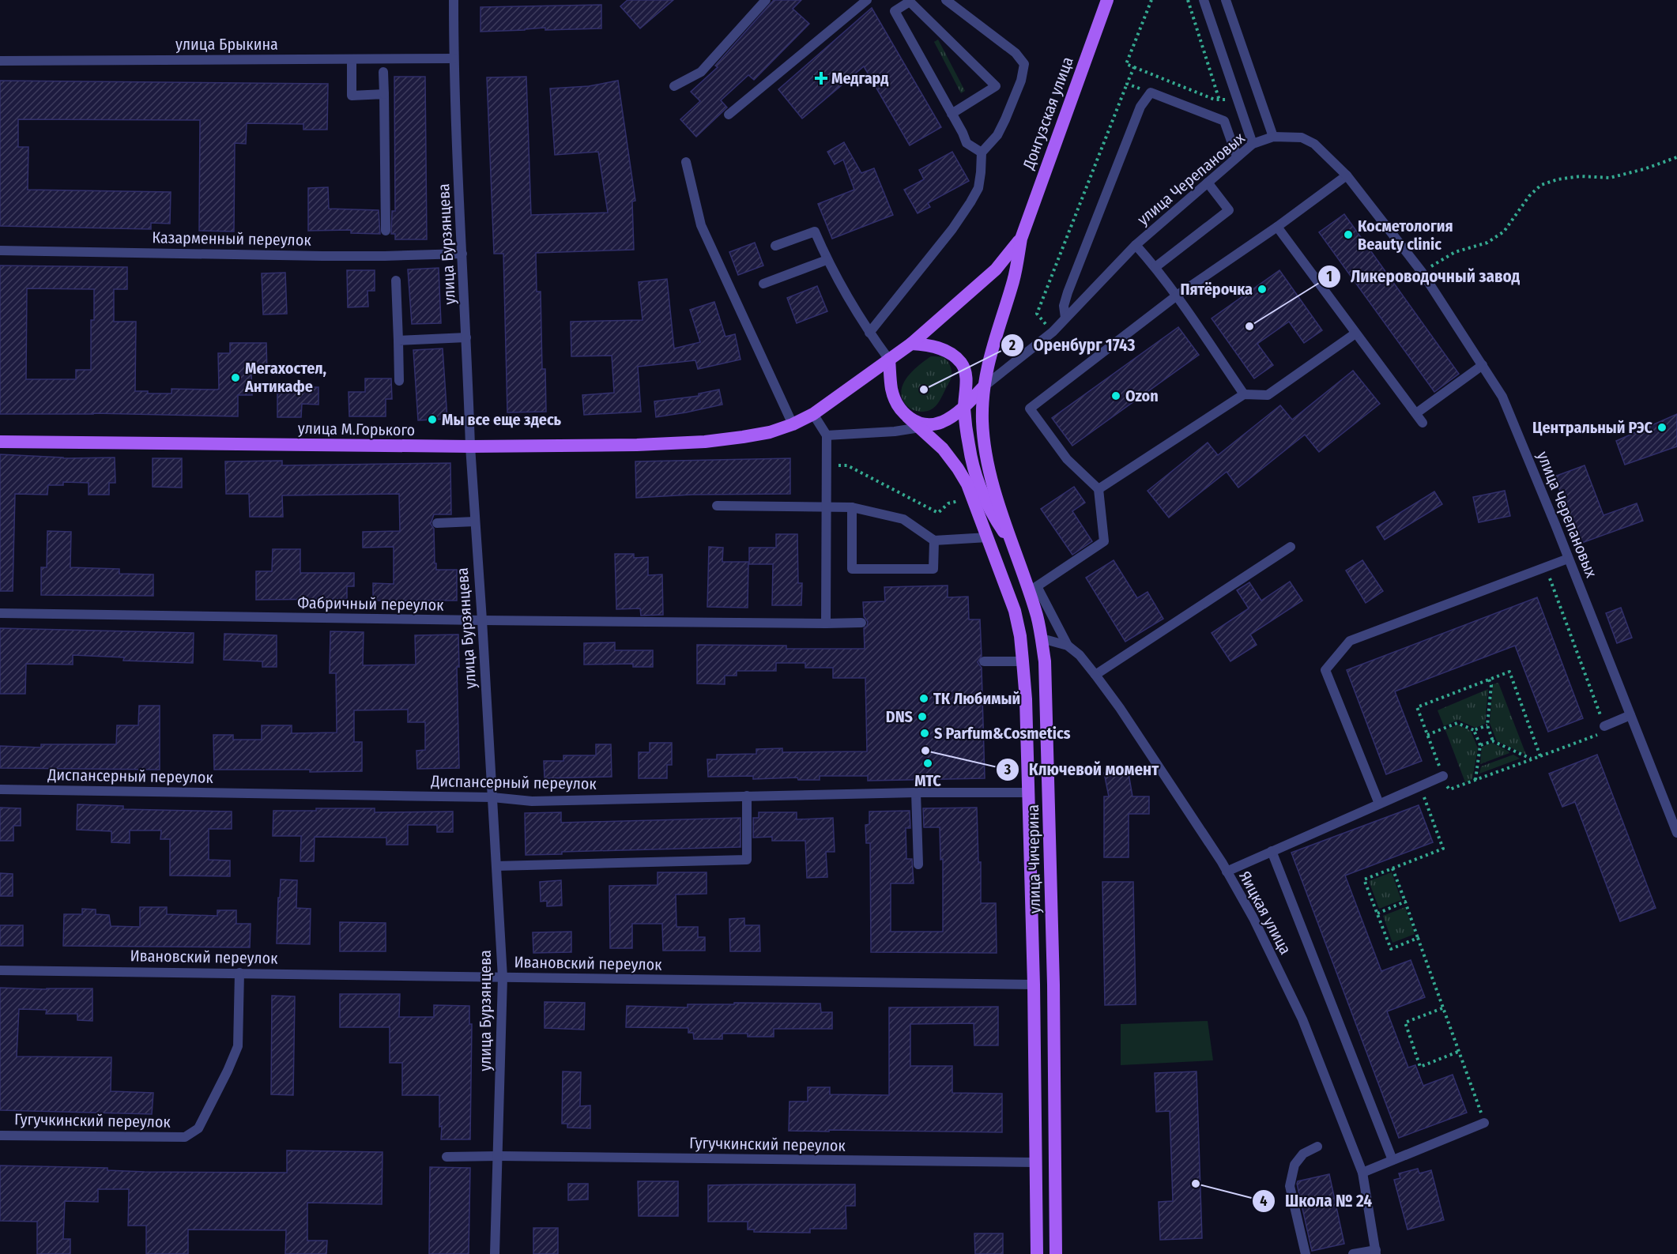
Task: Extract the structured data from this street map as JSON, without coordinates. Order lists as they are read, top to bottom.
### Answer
{
  "streets": {
    "main road": ["Донгузская улица", "улица М.Горького", "улица Чичерина"],
    "street": [
      "улица Брыкина",
      "улица Черепановых",
      "Казарменный переулок",
      "улица Бурзянцева",
      "Фабричный переулок",
      "Диспансерный переулок",
      "Яицкая улица",
      "Ивановский переулок",
      "Гугучкинский переулок"
    ]
  },
  "crossings": [
    ["улица Брыкина", "улица Бурзянцева"],
    ["Донгузская улица", "улица Чичерина"],
    ["улица Черепановых", "улица Чичерина"],
    ["Казарменный переулок", "улица Бурзянцева"],
    ["улица Бурзянцева", "улица М.Горького"],
    ["улица Бурзянцева", "Фабричный переулок"],
    ["улица Бурзянцева", "Диспансерный переулок"],
    ["улица Бурзянцева", "Ивановский переулок"],
    ["улица Бурзянцева", "Гугучкинский переулок"],
    ["улица М.Горького", "улица Чичерина"],
    ["Диспансерный переулок", "улица Чичерина"],
    ["улица Чичерина", "Яицкая улица"],
    ["улица Чичерина", "Ивановский переулок"],
    ["улица Чичерина", "Гугучкинский переулок"],
    ["Ивановский переулок", "Гугучкинский переулок"]
  ],
  "places": {
    "health": ["Медгард"],
    "other": [
      "Косметология Beauty clinic",
      "Пятёрочка",
      "Ликероводочный завод",
      "Мегахостел, Антикафе",
      "Оренбург 1743",
      "Ozon",
      "Мы все еще здесь",
      "Центральный РЭС",
      "ТК Любимый",
      "DNS",
      "S Parfum&Cosmetics",
      "Ключевой момент",
      "МТС",
      "Школа № 24"
    ]
  }
}
